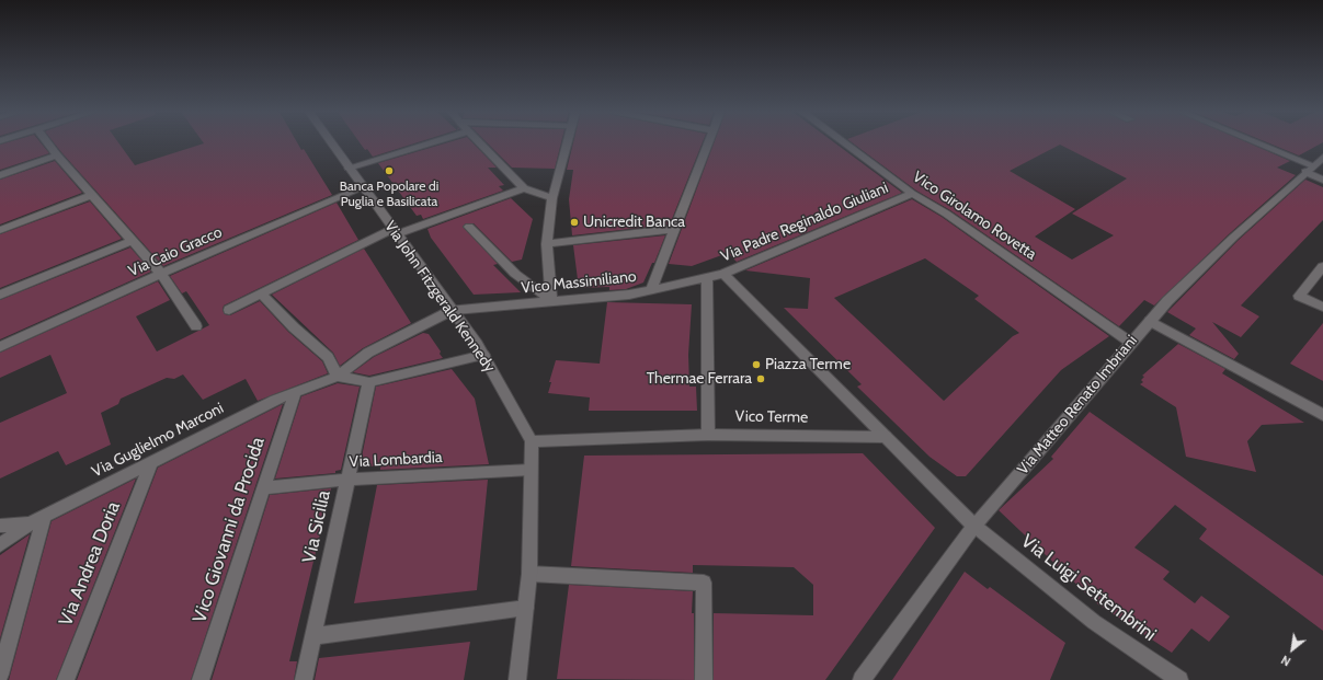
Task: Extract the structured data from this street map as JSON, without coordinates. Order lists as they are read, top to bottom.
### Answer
{
  "streets": {
    "street": [
      "Vico Girolamo Rovetta",
      "Via Padre Reginaldo Giuliani",
      "Via Caio Gracco",
      "Vico Massimiliano",
      "Via John Fitzgerald Kennedy",
      "Via Matteo Renato Imbriani",
      "Vico Terme",
      "Via Guglielmo Marconi",
      "Via Lombardia",
      "Via Sicilia",
      "Vico Giovanni da Procida",
      "Via Andrea Doria",
      "Via Luigi Settembrini"
    ]
  },
  "crossings": [
    ["Vico Girolamo Rovetta", "Via Padre Reginaldo Giuliani"],
    ["Vico Girolamo Rovetta", "Via Matteo Renato Imbriani"],
    ["Via Padre Reginaldo Giuliani", "Vico Massimiliano"],
    ["Via Caio Gracco", "Via John Fitzgerald Kennedy"],
    ["Vico Massimiliano", "Via John Fitzgerald Kennedy"],
    ["Vico Massimiliano", "Via Guglielmo Marconi"],
    ["Via John Fitzgerald Kennedy", "Vico Terme"],
    ["Via John Fitzgerald Kennedy", "Via Guglielmo Marconi"],
    ["Via Matteo Renato Imbriani", "Via Luigi Settembrini"],
    ["Via Guglielmo Marconi", "Via Sicilia"],
    ["Via Guglielmo Marconi", "Vico Giovanni da Procida"],
    ["Via Guglielmo Marconi", "Via Andrea Doria"],
    ["Via Lombardia", "Via Sicilia"],
    ["Via Lombardia", "Vico Giovanni da Procida"]
  ],
  "places": [
    "Banca Popolare di Puglia e Basilicata",
    "Unicredit Banca",
    "Piazza Terme",
    "Thermae Ferrara"
  ],
  "north": "bottom left"
}
